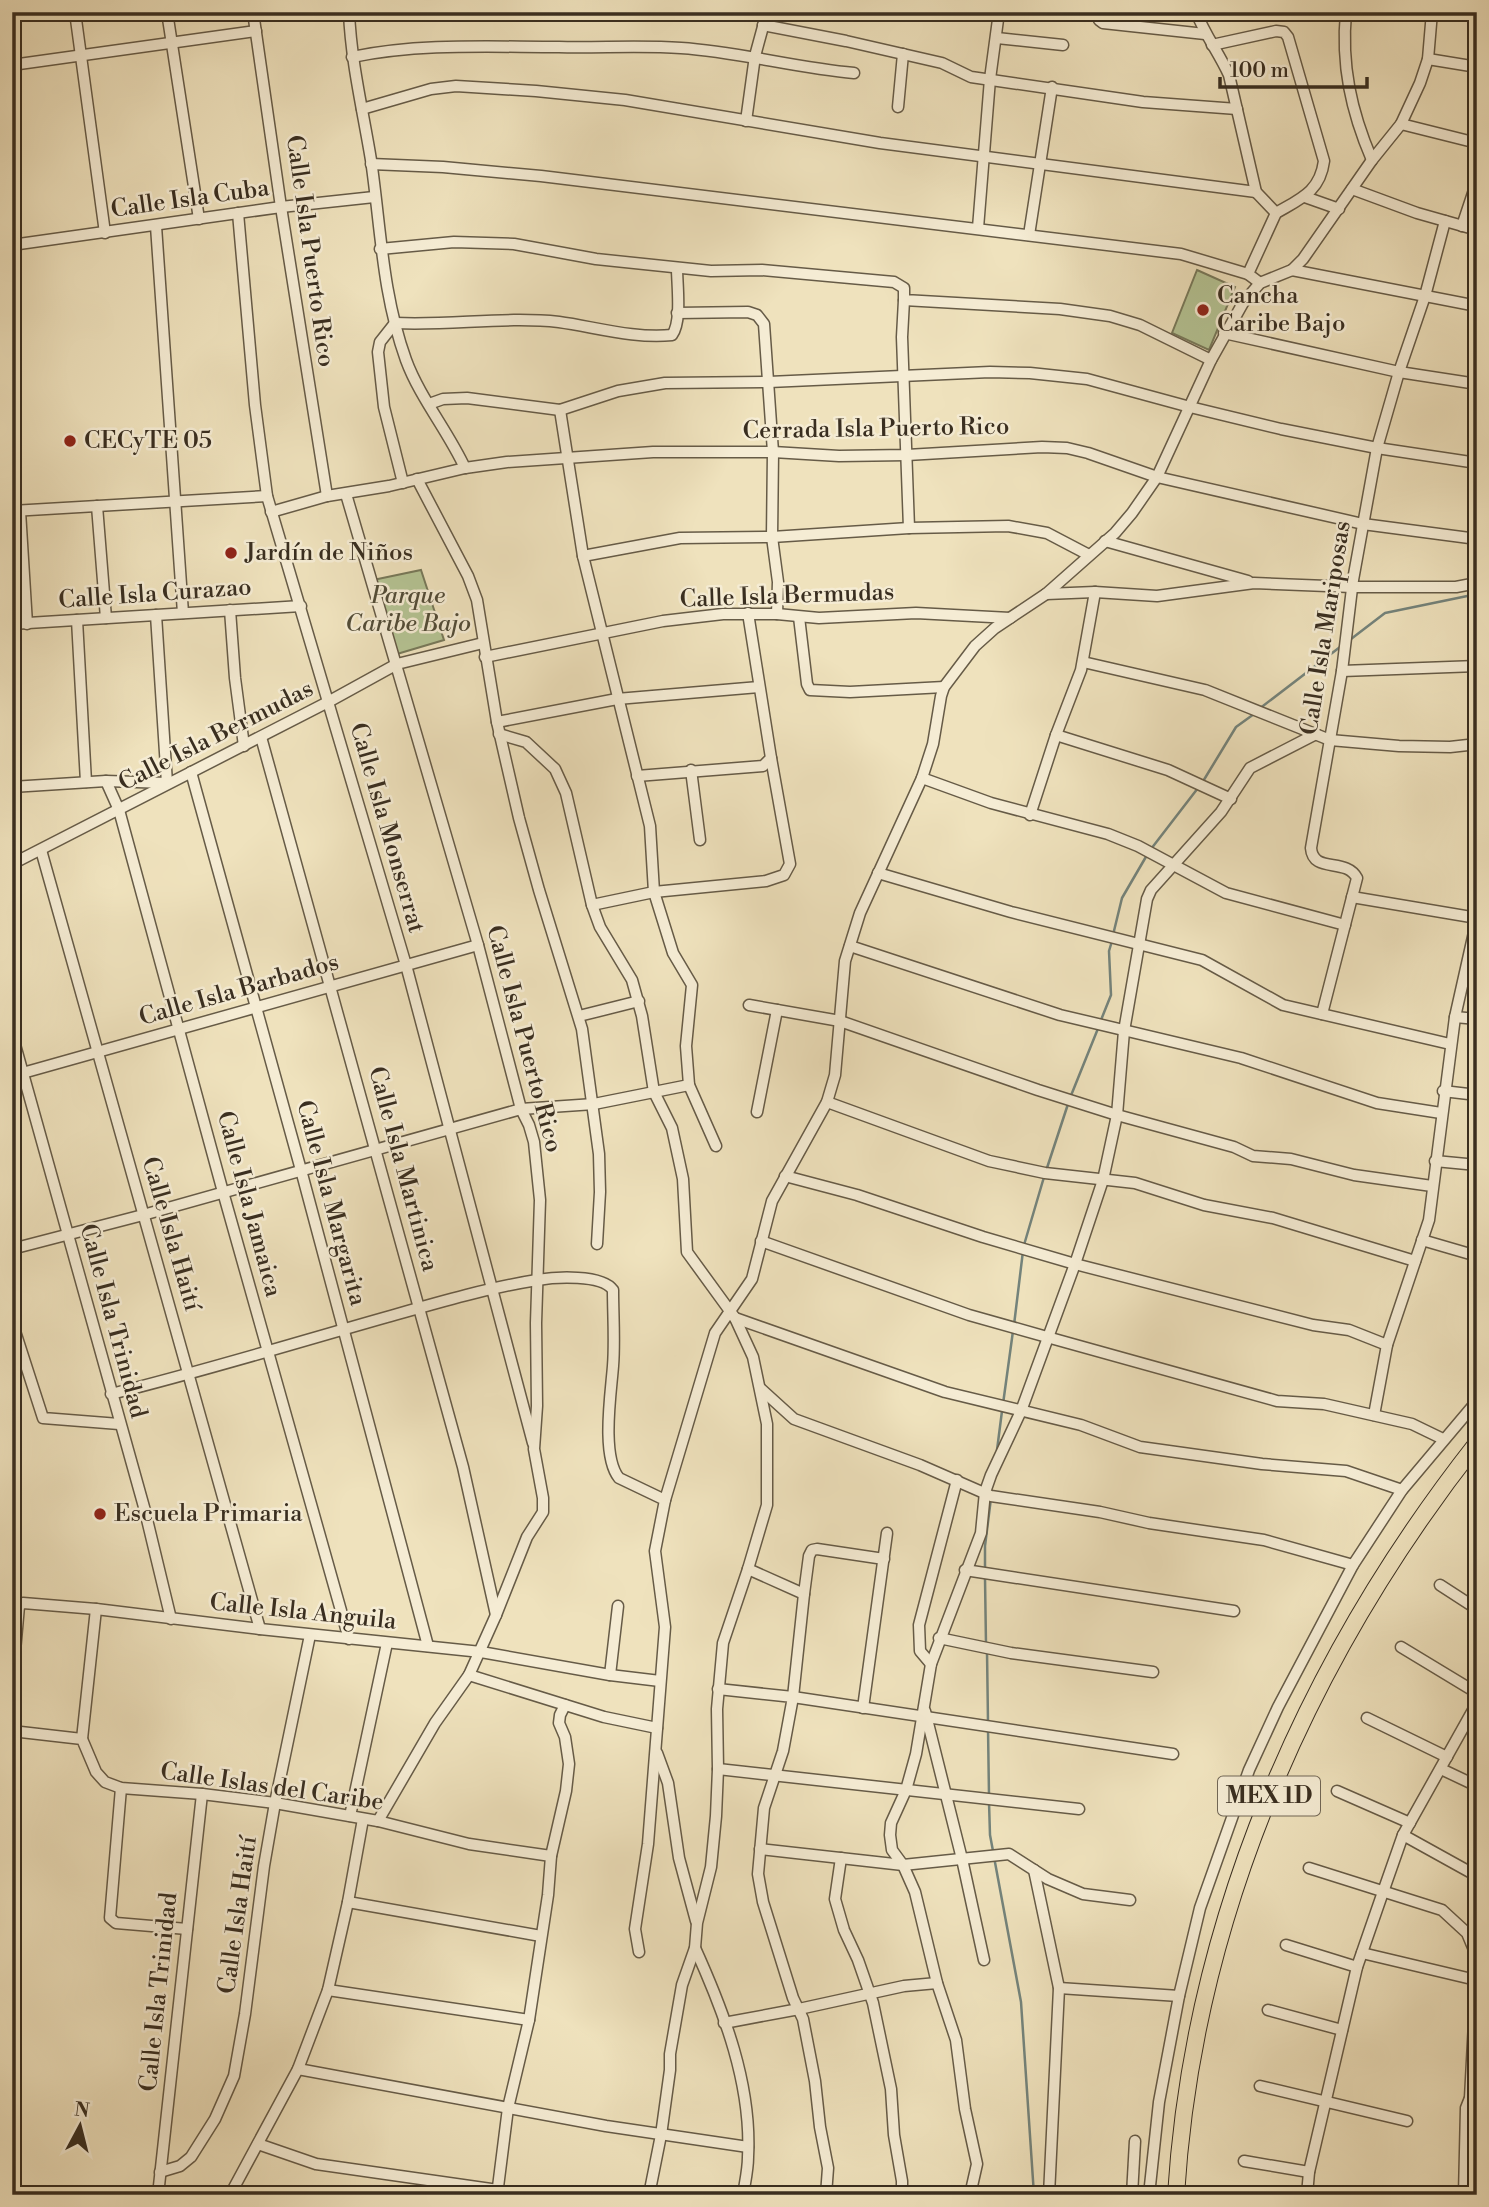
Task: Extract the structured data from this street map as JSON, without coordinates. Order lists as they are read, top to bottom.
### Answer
{
  "streets": {
    "highway": ["MEX 1D"],
    "street": [
      "Calle Isla Cuba",
      "Calle Isla Puerto Rico",
      "Cerrada Isla Puerto Rico",
      "Calle Isla Curazao",
      "Calle Isla Bermudas",
      "Calle Isla Mariposas",
      "Calle Isla Monserrat",
      "Calle Isla Barbados",
      "Calle Isla Martinica",
      "Calle Isla Margarita",
      "Calle Isla Jamaica",
      "Calle Isla Haití",
      "Calle Isla Trinidad",
      "Calle Isla Anguila",
      "Calle Islas del Caribe"
    ]
  },
  "crossings": [
    ["Calle Isla Cuba", "Calle Isla Puerto Rico"],
    ["Calle Isla Cuba", "Calle Isla Monserrat"],
    ["Calle Isla Puerto Rico", "Cerrada Isla Puerto Rico"],
    ["Calle Isla Puerto Rico", "Calle Isla Bermudas"],
    ["Calle Isla Puerto Rico", "Calle Isla Monserrat"],
    ["Calle Isla Puerto Rico", "Calle Isla Barbados"],
    ["Calle Isla Puerto Rico", "Calle Isla Martinica"],
    ["Calle Isla Puerto Rico", "Calle Isla Anguila"],
    ["Calle Isla Puerto Rico", "Calle Islas del Caribe"],
    ["Cerrada Isla Puerto Rico", "Calle Isla Mariposas"],
    ["Cerrada Isla Puerto Rico", "Calle Isla Monserrat"],
    ["Calle Isla Curazao", "Calle Isla Monserrat"],
    ["Calle Isla Bermudas", "Calle Isla Monserrat"],
    ["Calle Isla Bermudas", "Calle Isla Martinica"],
    ["Calle Isla Bermudas", "Calle Isla Margarita"],
    ["Calle Isla Bermudas", "Calle Isla Jamaica"],
    ["Calle Isla Bermudas", "Calle Isla Haití"],
    ["Calle Isla Monserrat", "Calle Isla Barbados"],
    ["Calle Isla Barbados", "Calle Isla Martinica"],
    ["Calle Isla Barbados", "Calle Isla Margarita"],
    ["Calle Isla Barbados", "Calle Isla Jamaica"],
    ["Calle Isla Barbados", "Calle Isla Haití"],
    ["Calle Isla Barbados", "Calle Isla Trinidad"],
    ["Calle Isla Margarita", "Calle Isla Anguila"],
    ["Calle Isla Jamaica", "Calle Isla Anguila"],
    ["Calle Isla Haití", "Calle Isla Trinidad"],
    ["Calle Isla Haití", "Calle Isla Anguila"],
    ["Calle Isla Haití", "Calle Islas del Caribe"],
    ["Calle Isla Trinidad", "Calle Isla Anguila"],
    ["Calle Isla Trinidad", "Calle Islas del Caribe"]
  ],
  "parks": ["Parque Caribe Bajo"],
  "places": [
    "Cancha Caribe Bajo",
    "CECyTE 05",
    "Jardín de Niños",
    "Escuela Primaria"
  ],
  "scale_bar": "100 m",
  "north": "top"
}
